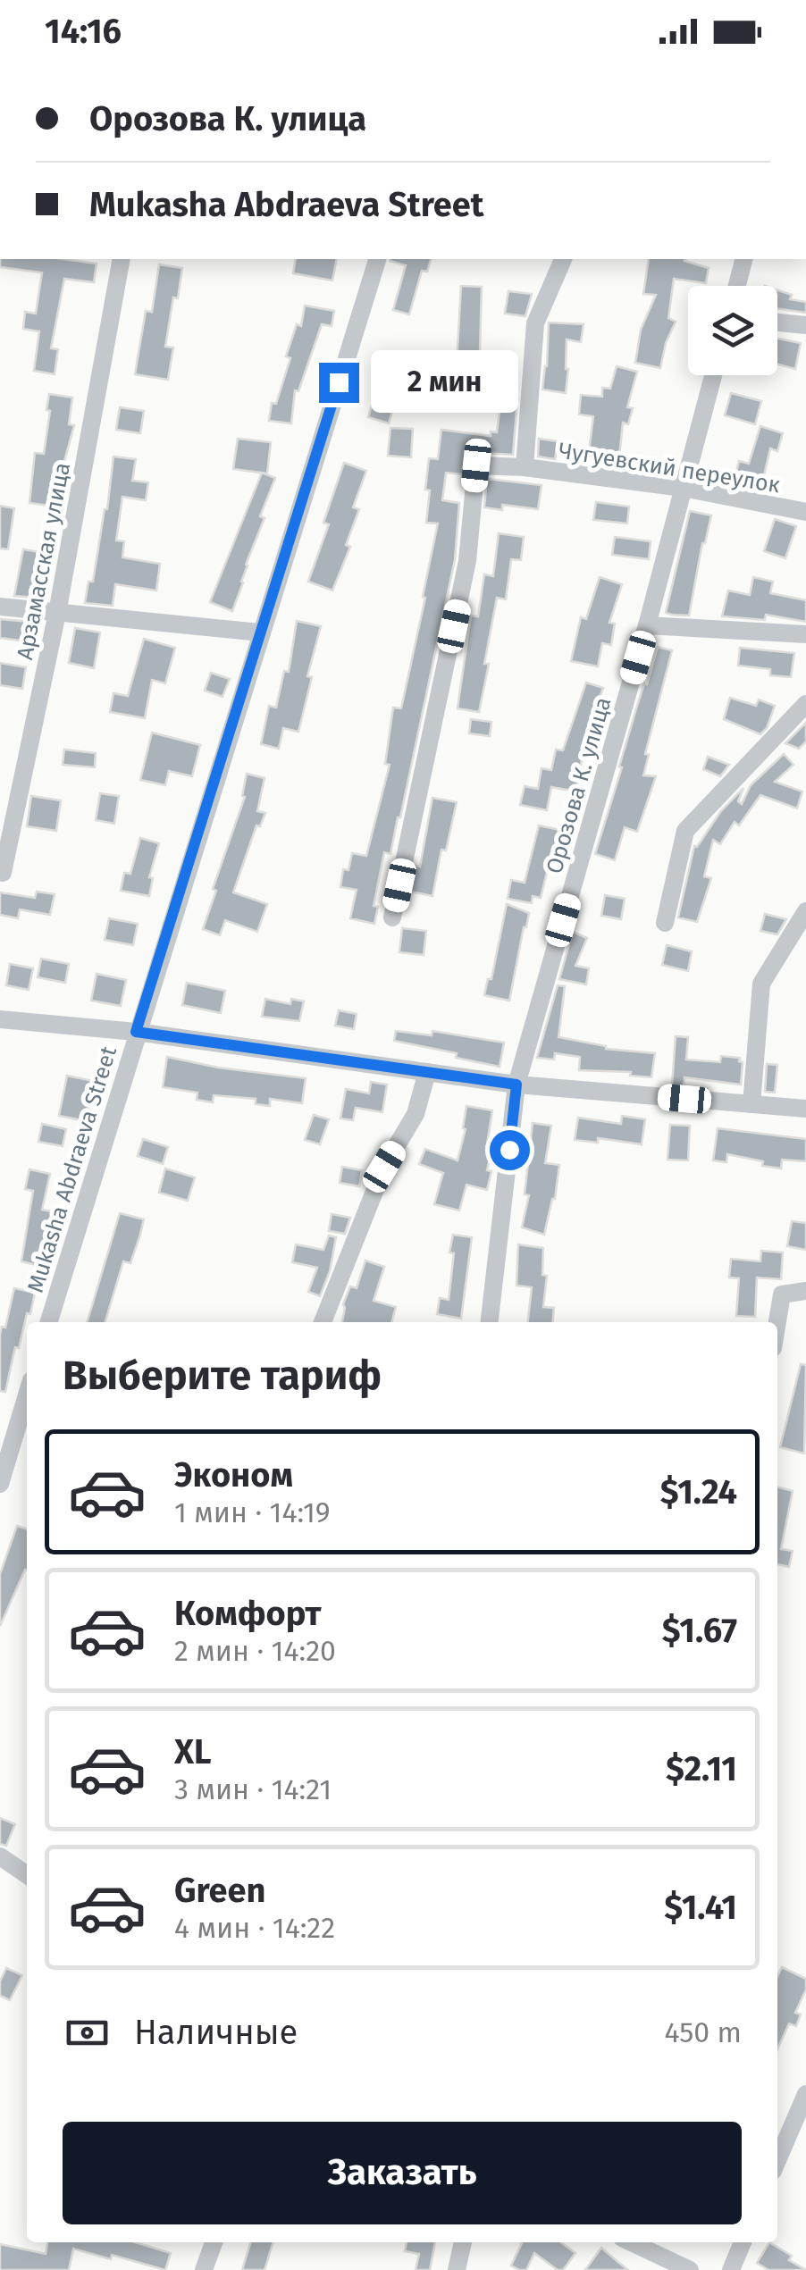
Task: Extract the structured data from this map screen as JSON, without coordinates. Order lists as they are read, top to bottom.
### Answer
{
  "streets": {
    "street": [
      "Чугуевский переулок",
      "Арзамасская улица",
      "Орозова К. улица",
      "Mukasha Abdraeva Street"
    ]
  },
  "crossings": [
    ["Чугуевский переулок", "Орозова К. улица"]
  ],
  "page": {
    "status": "14:16",
    "banner": ["Орозова К. улица", "Mukasha Abdraeva Street"],
    "bubble": "2 мин",
    "heading": "Выберите тариф",
    "list": [
      {
        "name": "Эконом",
        "note": "1 мин · 14:19",
        "value": "$1.24"
      },
      {
        "name": "Комфорт",
        "note": "2 мин · 14:20",
        "value": "$1.67"
      },
      {
        "name": "XL",
        "note": "3 мин · 14:21",
        "value": "$2.11"
      },
      {
        "name": "Green",
        "note": "4 мин · 14:22",
        "value": "$1.41"
      }
    ],
    "pay": ["Наличные", "450 m"],
    "buttons": "Заказать"
  }
}
